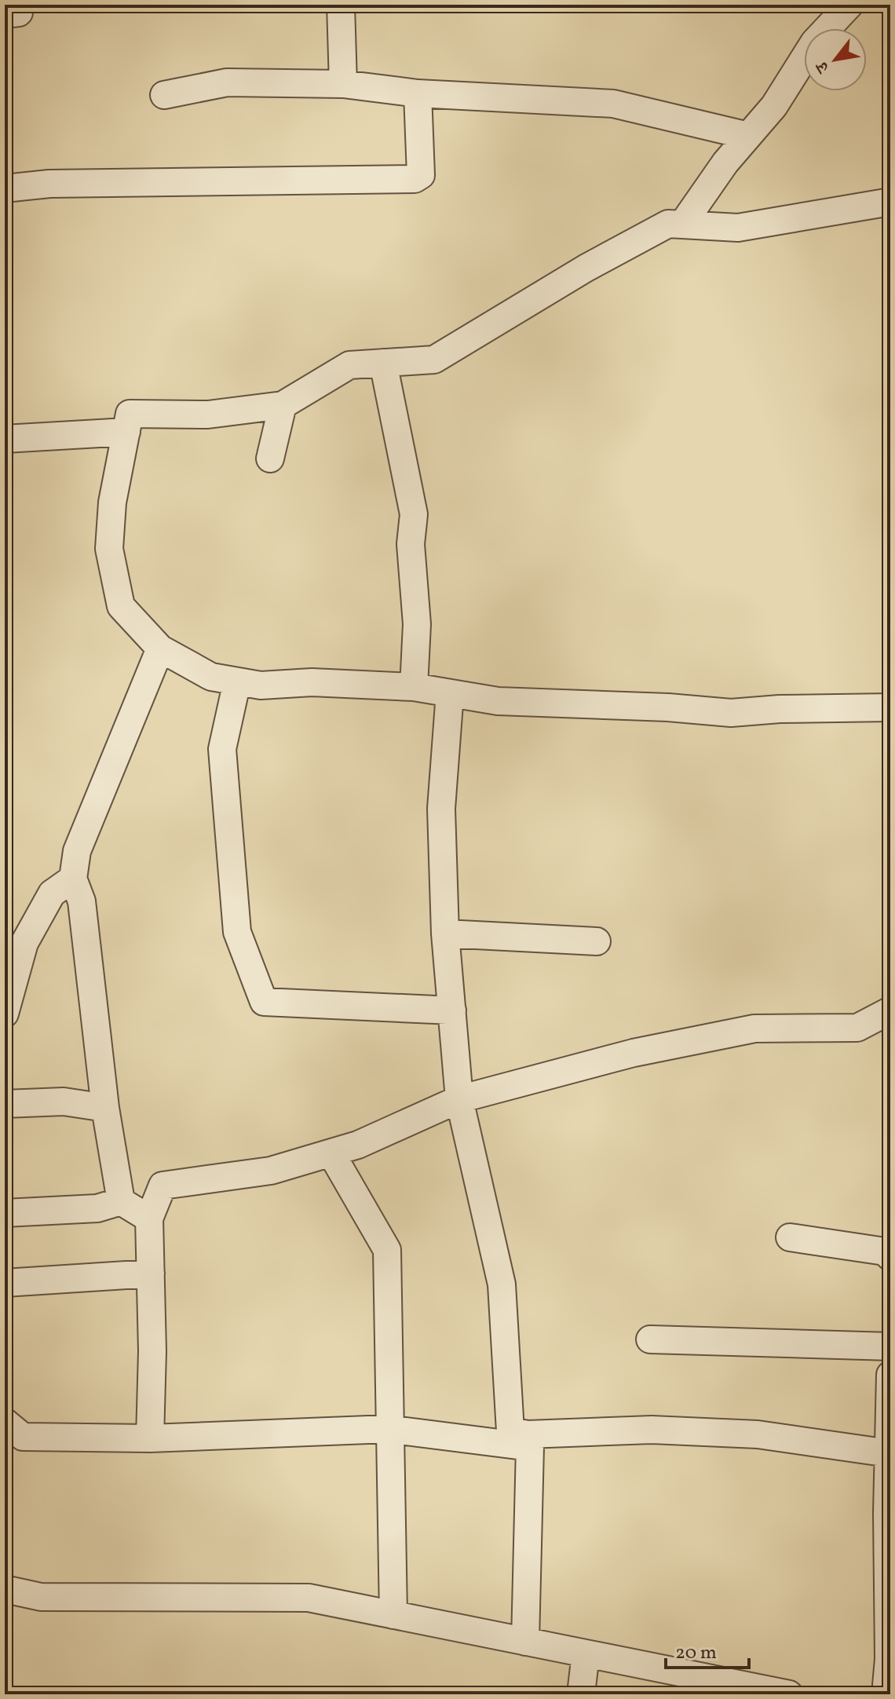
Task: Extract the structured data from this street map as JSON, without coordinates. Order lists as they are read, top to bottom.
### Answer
{
  "scale_bar": "20 m",
  "north": "bottom left"
}
